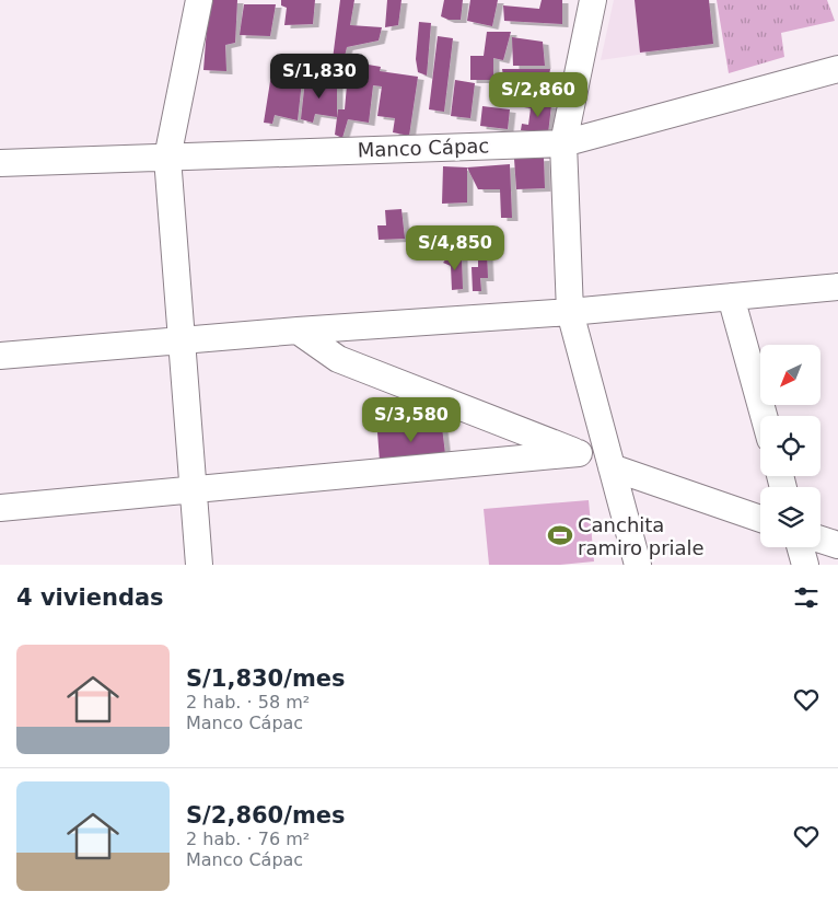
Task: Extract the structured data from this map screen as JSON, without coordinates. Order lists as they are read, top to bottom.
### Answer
{
  "streets": {
    "street": ["Manco Cápac"]
  },
  "places": {
    "sports": ["Canchita ramiro priale"]
  },
  "north": "bottom left",
  "page": {
    "price": [
      "S/1,830",
      "S/2,860",
      "S/4,850",
      "S/3,580"
    ],
    "heading": "4 viviendas",
    "list": [
      {
        "name": "S/1,830/mes",
        "note": "2 hab. · 58 m² · Manco Cápac"
      },
      {
        "name": "S/2,860/mes",
        "note": "2 hab. · 76 m² · Manco Cápac"
      }
    ]
  }
}
